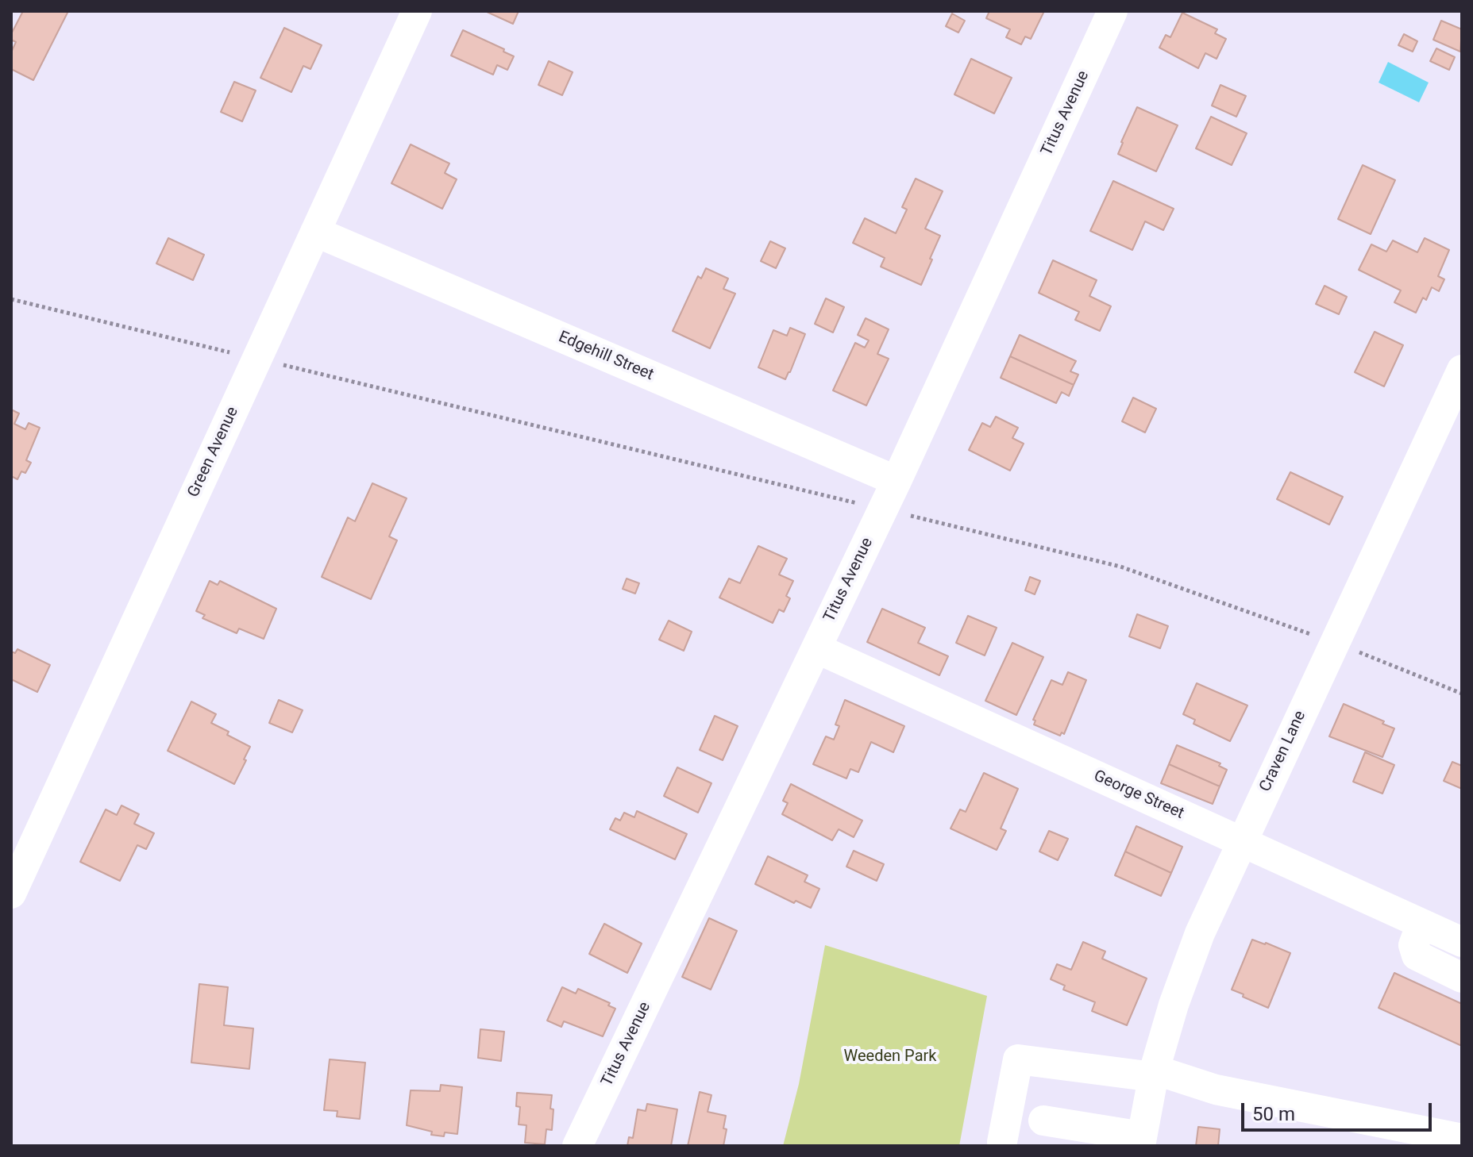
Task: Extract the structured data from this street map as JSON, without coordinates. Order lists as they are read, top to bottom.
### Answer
{
  "streets": {
    "street": [
      "Titus Avenue",
      "Edgehill Street",
      "Green Avenue",
      "Craven Lane",
      "George Street"
    ]
  },
  "crossings": [
    ["Titus Avenue", "Edgehill Street"],
    ["Titus Avenue", "George Street"],
    ["Edgehill Street", "Green Avenue"],
    ["Craven Lane", "George Street"]
  ],
  "parks": ["Weeden Park"],
  "scale_bar": "50 m"
}
